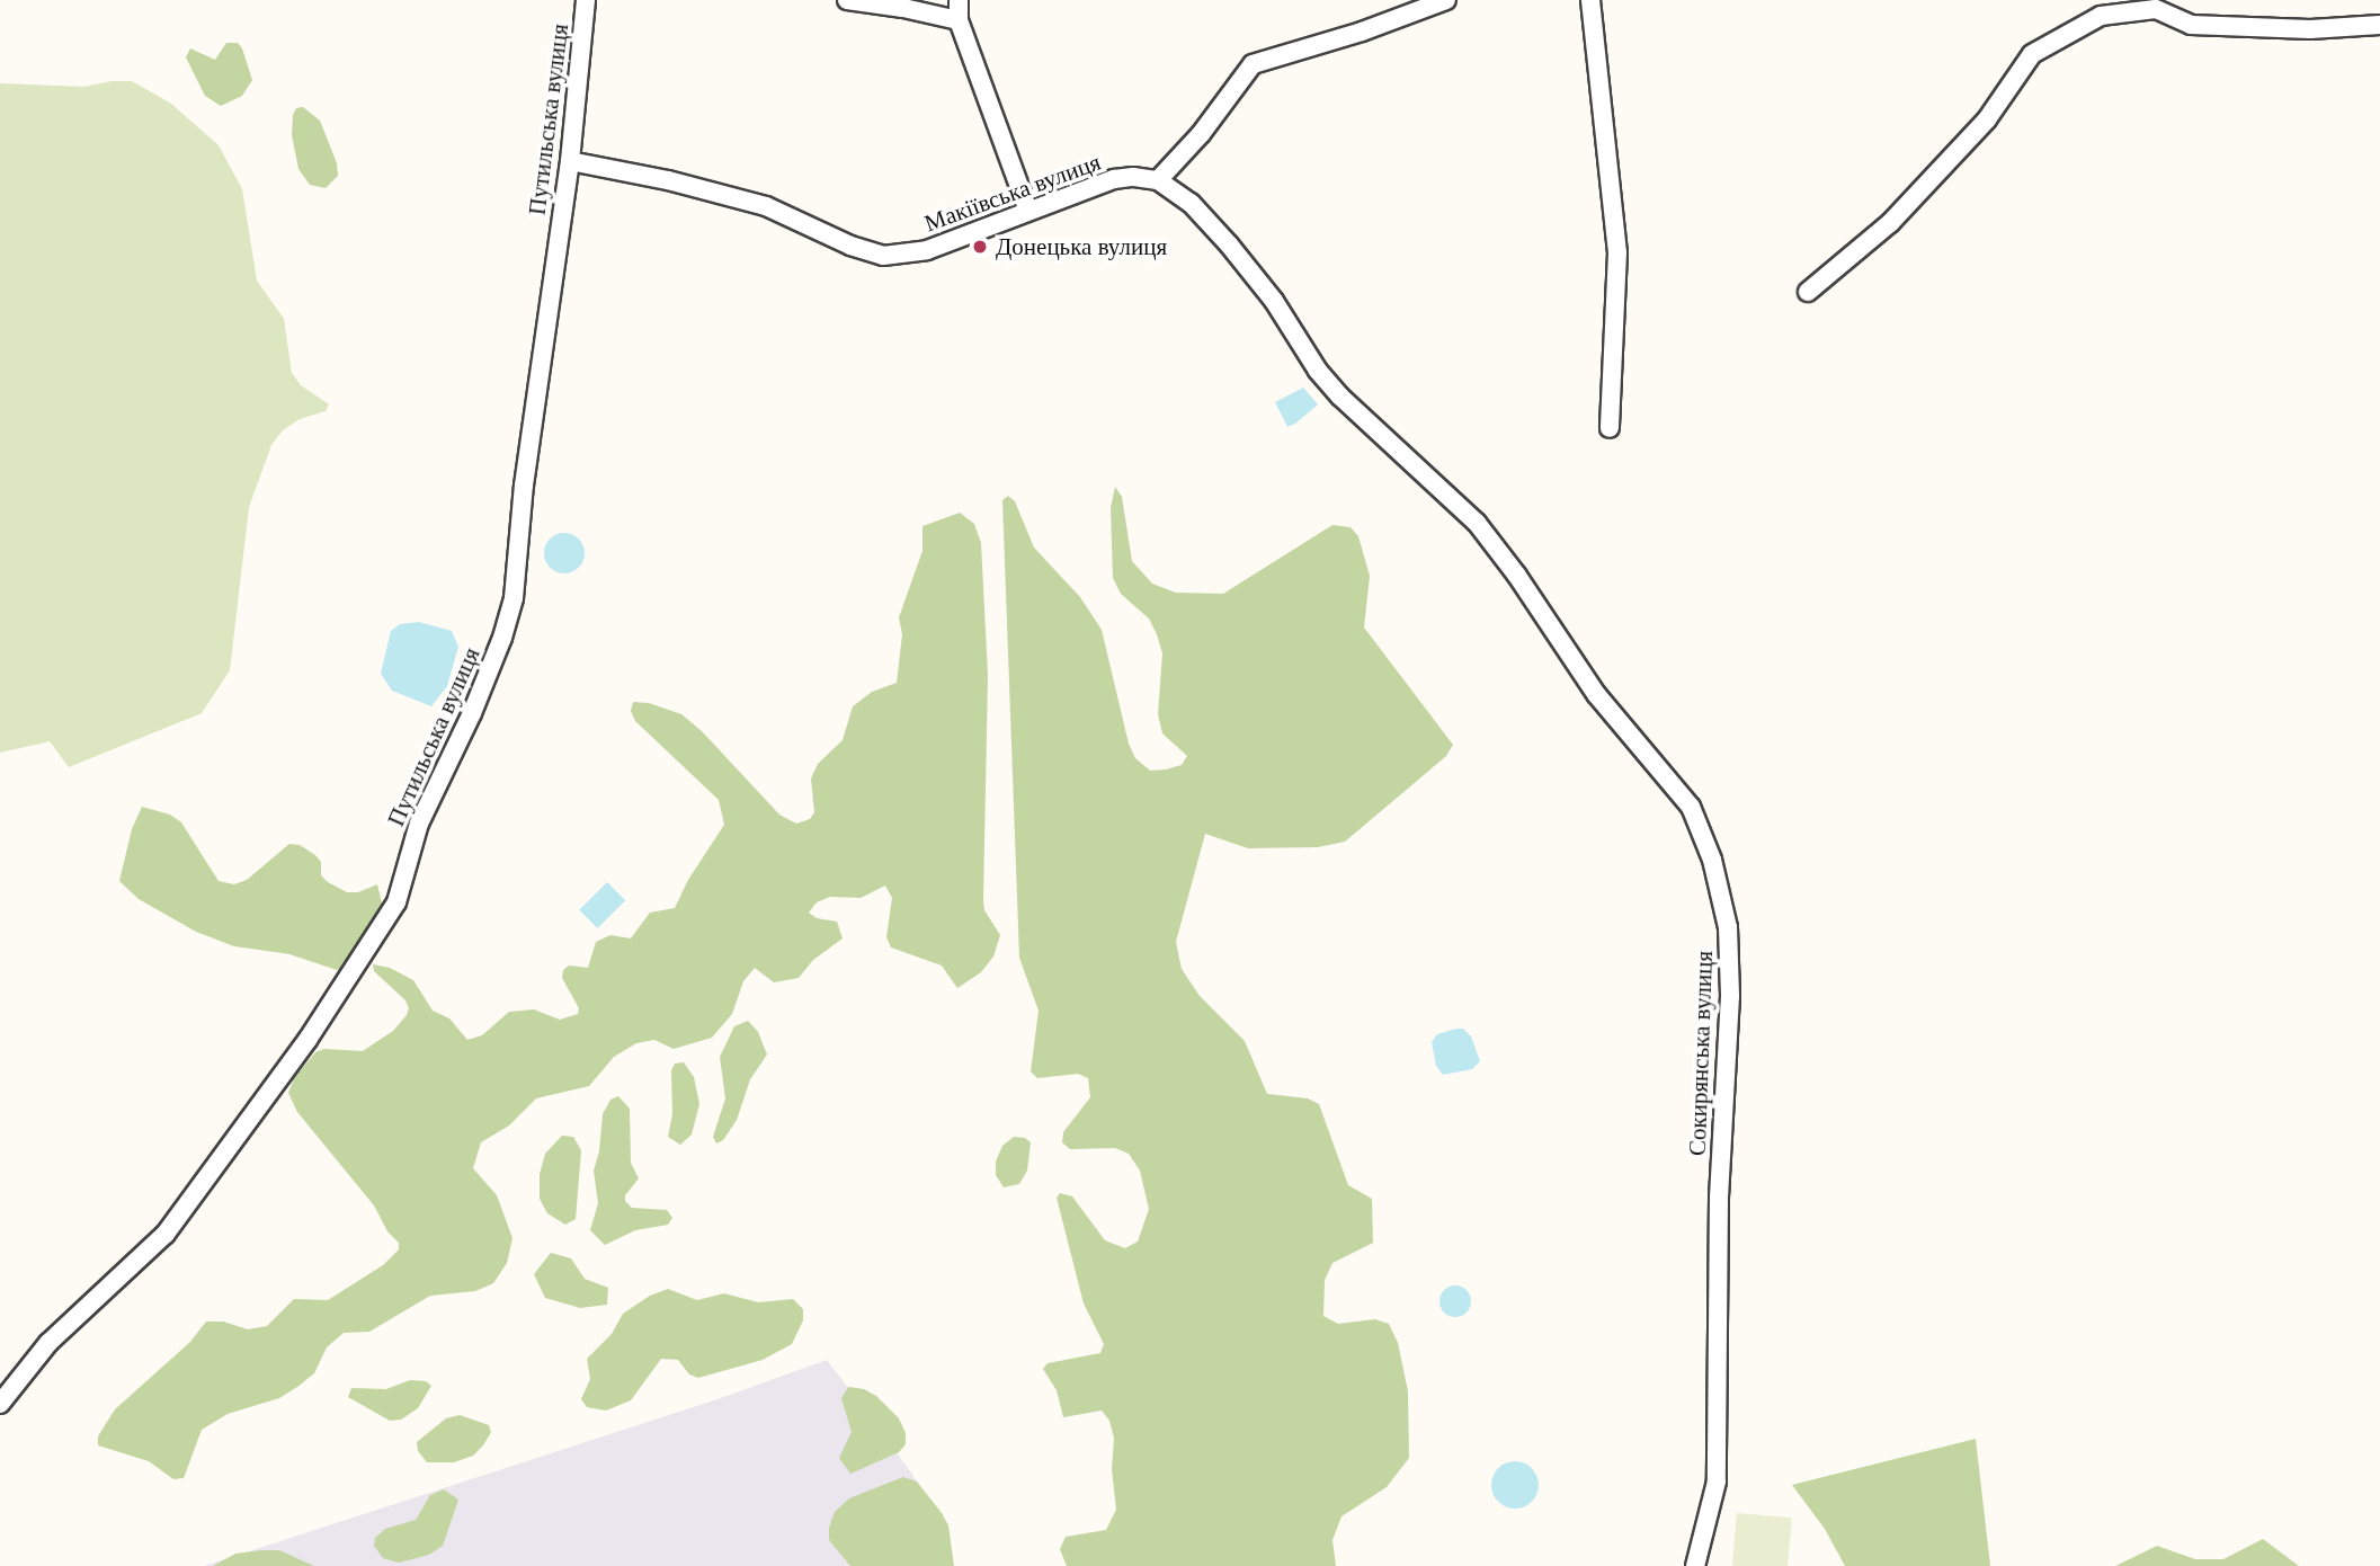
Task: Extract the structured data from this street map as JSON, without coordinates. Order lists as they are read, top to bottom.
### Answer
{
  "streets": {
    "street": ["Путильська вулиця", "Макіївська вулиця", "Сокирянська вулиця"]
  },
  "crossings": [
    ["Путильська вулиця", "Макіївська вулиця"],
    ["Макіївська вулиця", "Сокирянська вулиця"]
  ],
  "places": ["Донецька вулиця"]
}
